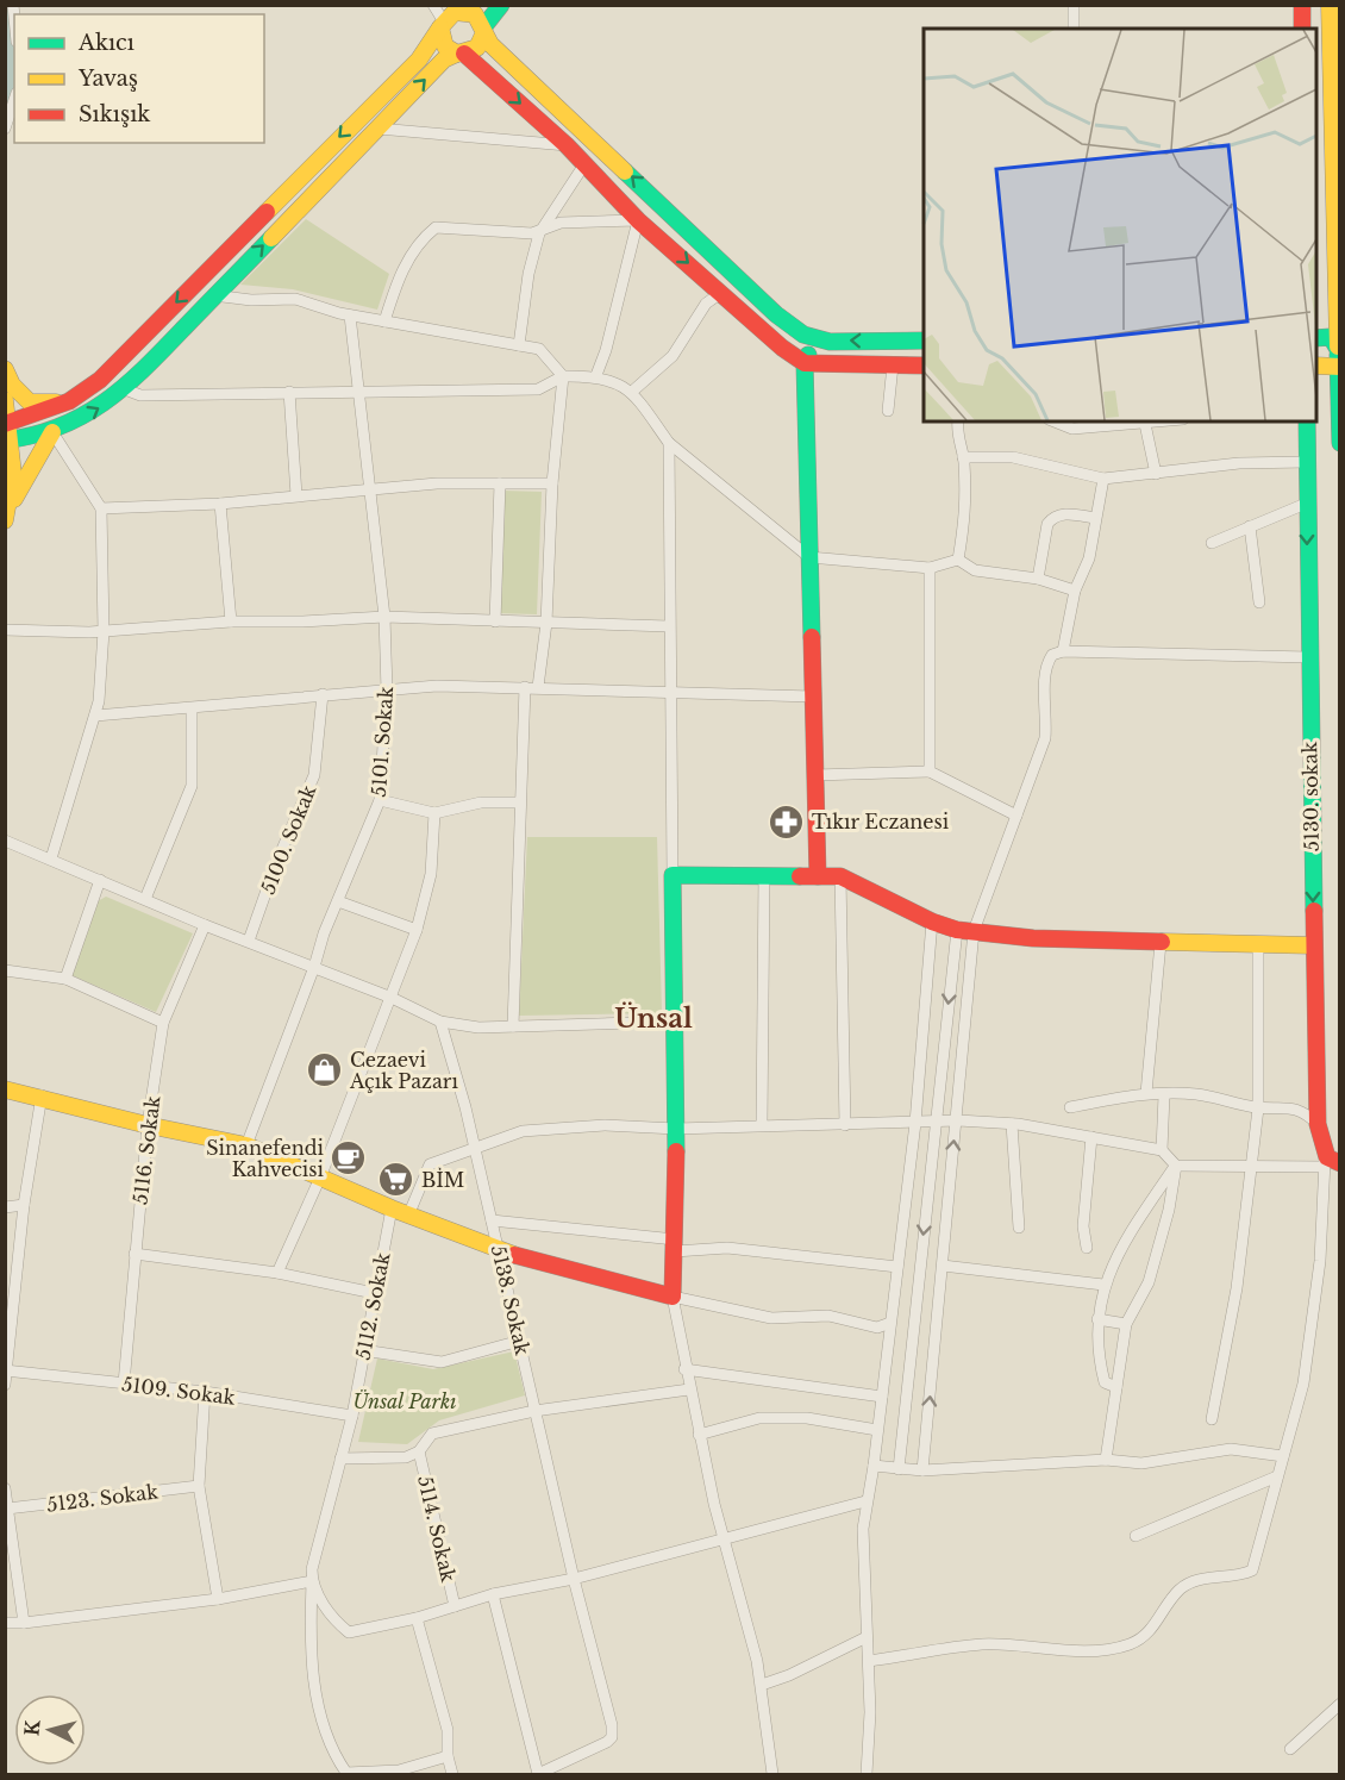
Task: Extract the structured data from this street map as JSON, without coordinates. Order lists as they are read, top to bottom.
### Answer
{
  "streets": {
    "main road": ["5130. sokak"],
    "street": [
      "5101. Sokak",
      "5100. Sokak",
      "5116. Sokak",
      "5138. Sokak",
      "5112. Sokak",
      "5109. Sokak",
      "5123. Sokak",
      "5114. Sokak"
    ]
  },
  "crossings": [
    ["5116. Sokak", "5109. Sokak"],
    ["5112. Sokak", "5109. Sokak"]
  ],
  "one_way": ["5130. sokak"],
  "districts": ["Ünsal"],
  "parks": ["Ünsal Parkı"],
  "places": {
    "pharmacy": ["Tıkır Eczanesi"],
    "shop": ["Cezaevi Açık Pazarı"],
    "cafe": ["Sinanefendi Kahvecisi"],
    "supermarket": ["BİM"]
  },
  "legend": ["Akıcı", "Yavaş", "Sıkışık"],
  "north": "left"
}
